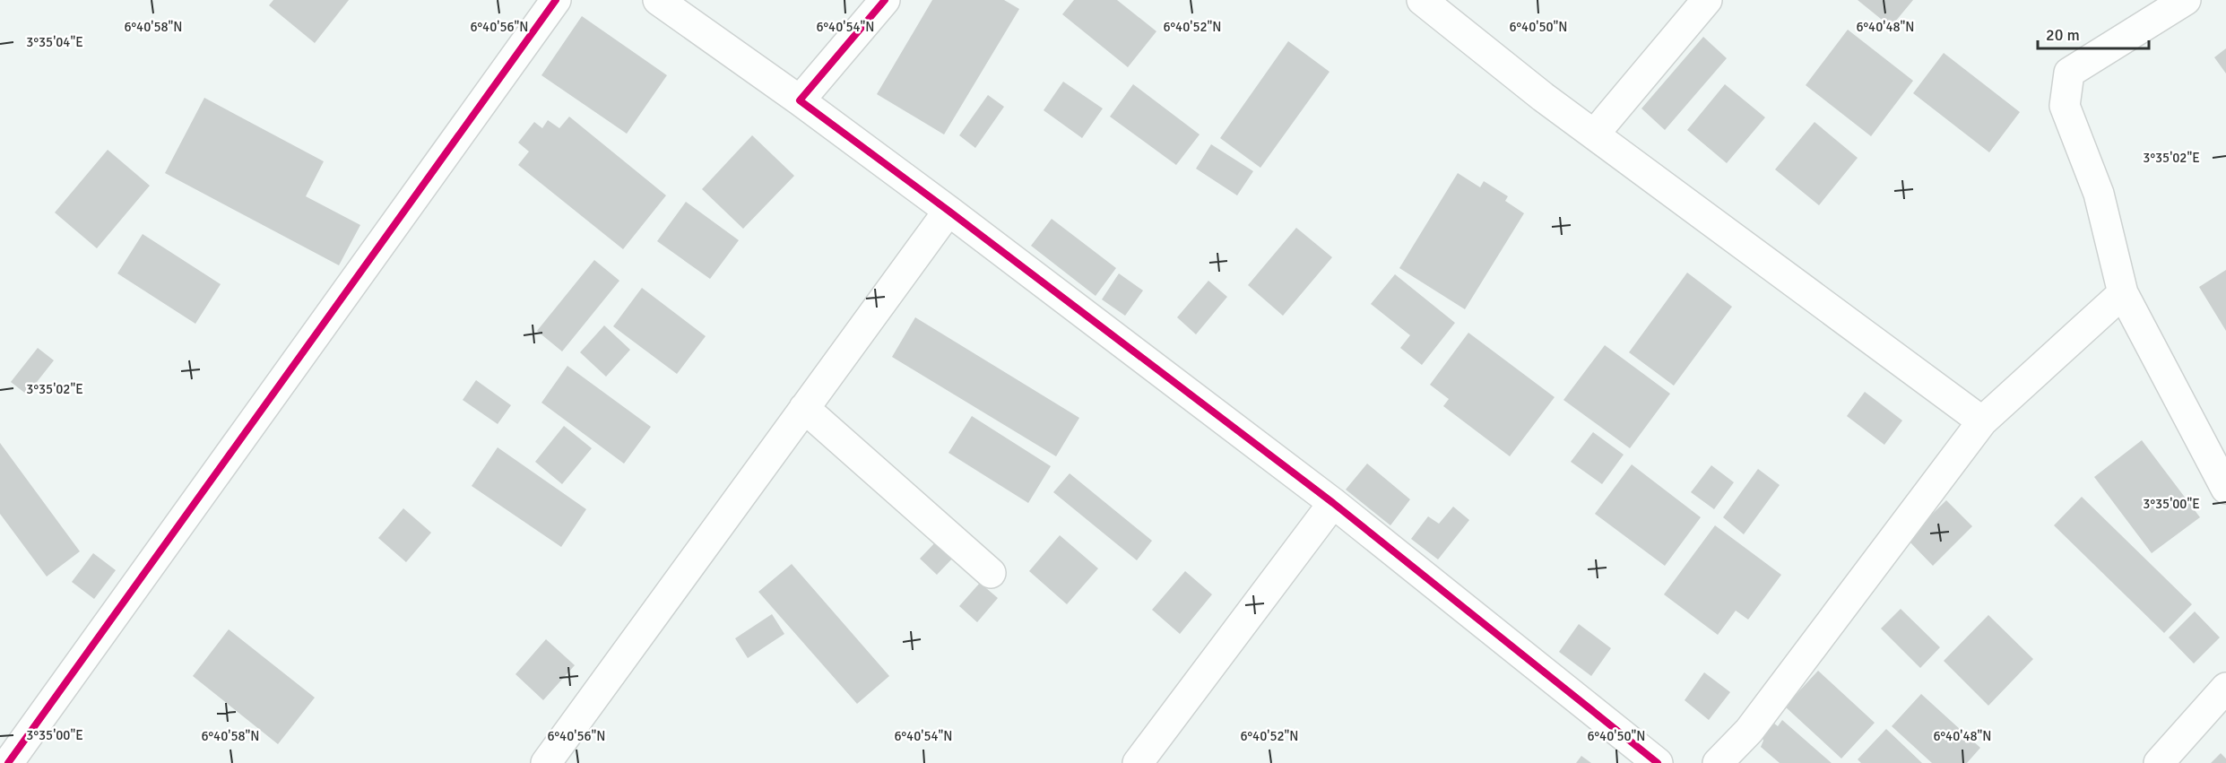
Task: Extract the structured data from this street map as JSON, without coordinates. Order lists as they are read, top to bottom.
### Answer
{
  "scale_bar": "20 m",
  "coordinates": [
    "6°40'58\"N",
    "6°40'56\"N",
    "6°40'54\"N",
    "6°40'52\"N",
    "6°40'50\"N",
    "6°40'48\"N",
    "3°35'04\"E",
    "3°35'02\"E",
    "3°35'00\"E"
  ]
}
